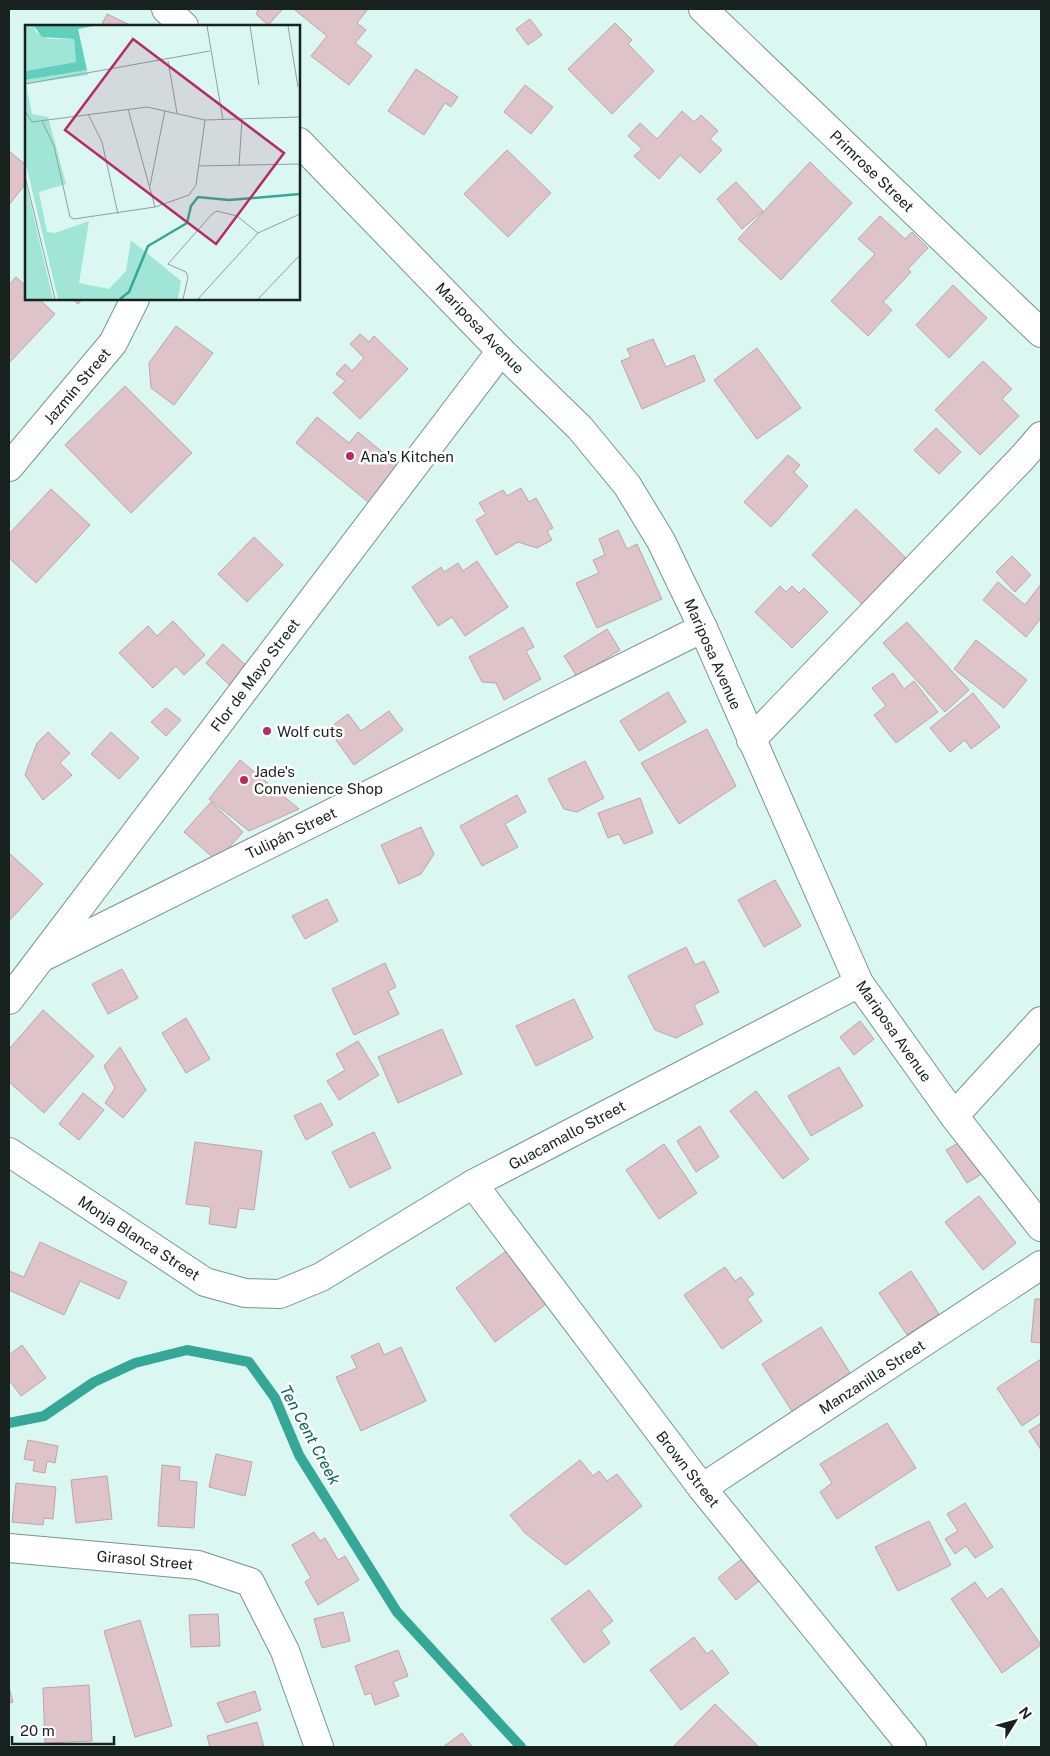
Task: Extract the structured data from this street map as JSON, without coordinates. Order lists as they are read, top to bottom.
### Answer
{
  "streets": {
    "street": [
      "Primrose Street",
      "Mariposa Avenue",
      "Jazmín Street",
      "Flor de Mayo Street",
      "Tulipán Street",
      "Guacamallo Street",
      "Monja Blanca Street",
      "Manzanilla Street",
      "Brown Street",
      "Girasol Street"
    ]
  },
  "crossings": [
    ["Mariposa Avenue", "Flor de Mayo Street"],
    ["Mariposa Avenue", "Tulipán Street"],
    ["Mariposa Avenue", "Guacamallo Street"],
    ["Flor de Mayo Street", "Tulipán Street"],
    ["Guacamallo Street", "Monja Blanca Street"],
    ["Guacamallo Street", "Brown Street"],
    ["Manzanilla Street", "Brown Street"]
  ],
  "water": ["Ten Cent Creek"],
  "places": ["Ana's Kitchen", "Wolf cuts", "Jade's Convenience Shop"],
  "scale_bar": "20 m",
  "north": "top right"
}
